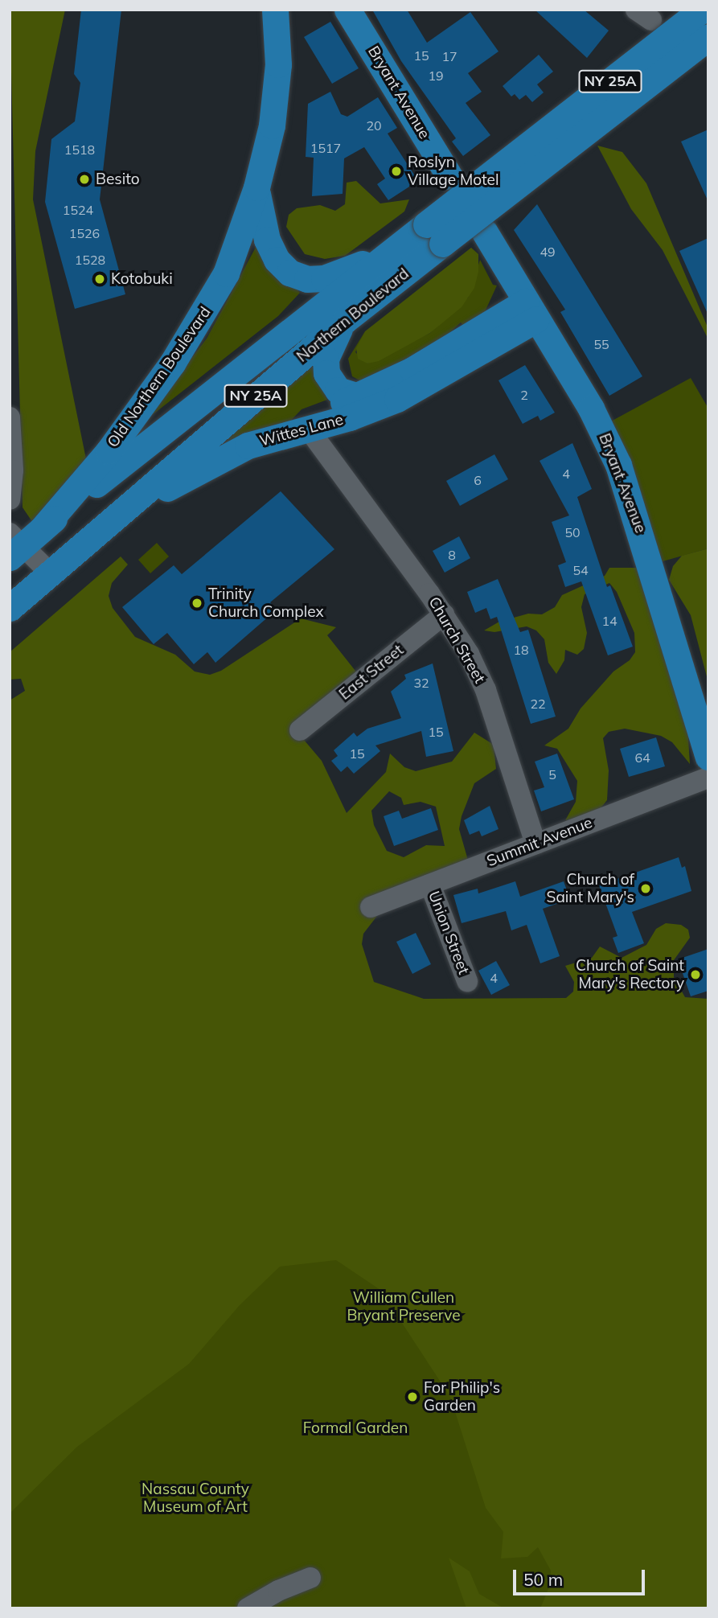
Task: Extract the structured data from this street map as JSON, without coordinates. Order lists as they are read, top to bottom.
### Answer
{
  "streets": {
    "main road": [
      "NY 25A",
      "Bryant Avenue",
      "Northern Boulevard",
      "Old Northern Boulevard",
      "Wittes Lane"
    ],
    "street": [
      "Church Street",
      "East Street",
      "Summit Avenue",
      "Union Street"
    ]
  },
  "crossings": [
    ["Northern Boulevard", "Old Northern Boulevard"],
    ["Northern Boulevard", "Wittes Lane"],
    ["Wittes Lane", "Church Street"],
    ["Church Street", "East Street"],
    ["Church Street", "Summit Avenue"],
    ["Summit Avenue", "Union Street"]
  ],
  "parks": ["William Cullen Bryant Preserve", "Formal Garden", "Nassau County Museum of Art"],
  "places": [
    "Roslyn Village Motel",
    "Besito",
    "Kotobuki",
    "Trinity Church Complex",
    "Church of Saint Mary's",
    "Church of Saint Mary's Rectory",
    "For Philip's Garden"
  ],
  "house_numbers": [
    "15",
    "17",
    "19",
    "20",
    "1517",
    "1518",
    "1524",
    "1526",
    "49",
    "1528",
    "55",
    "2",
    "4",
    "6",
    "50",
    "8",
    "54",
    "14",
    "18",
    "32",
    "22",
    "15",
    "15",
    "64",
    "5",
    "4"
  ],
  "scale_bar": "50 m"
}
